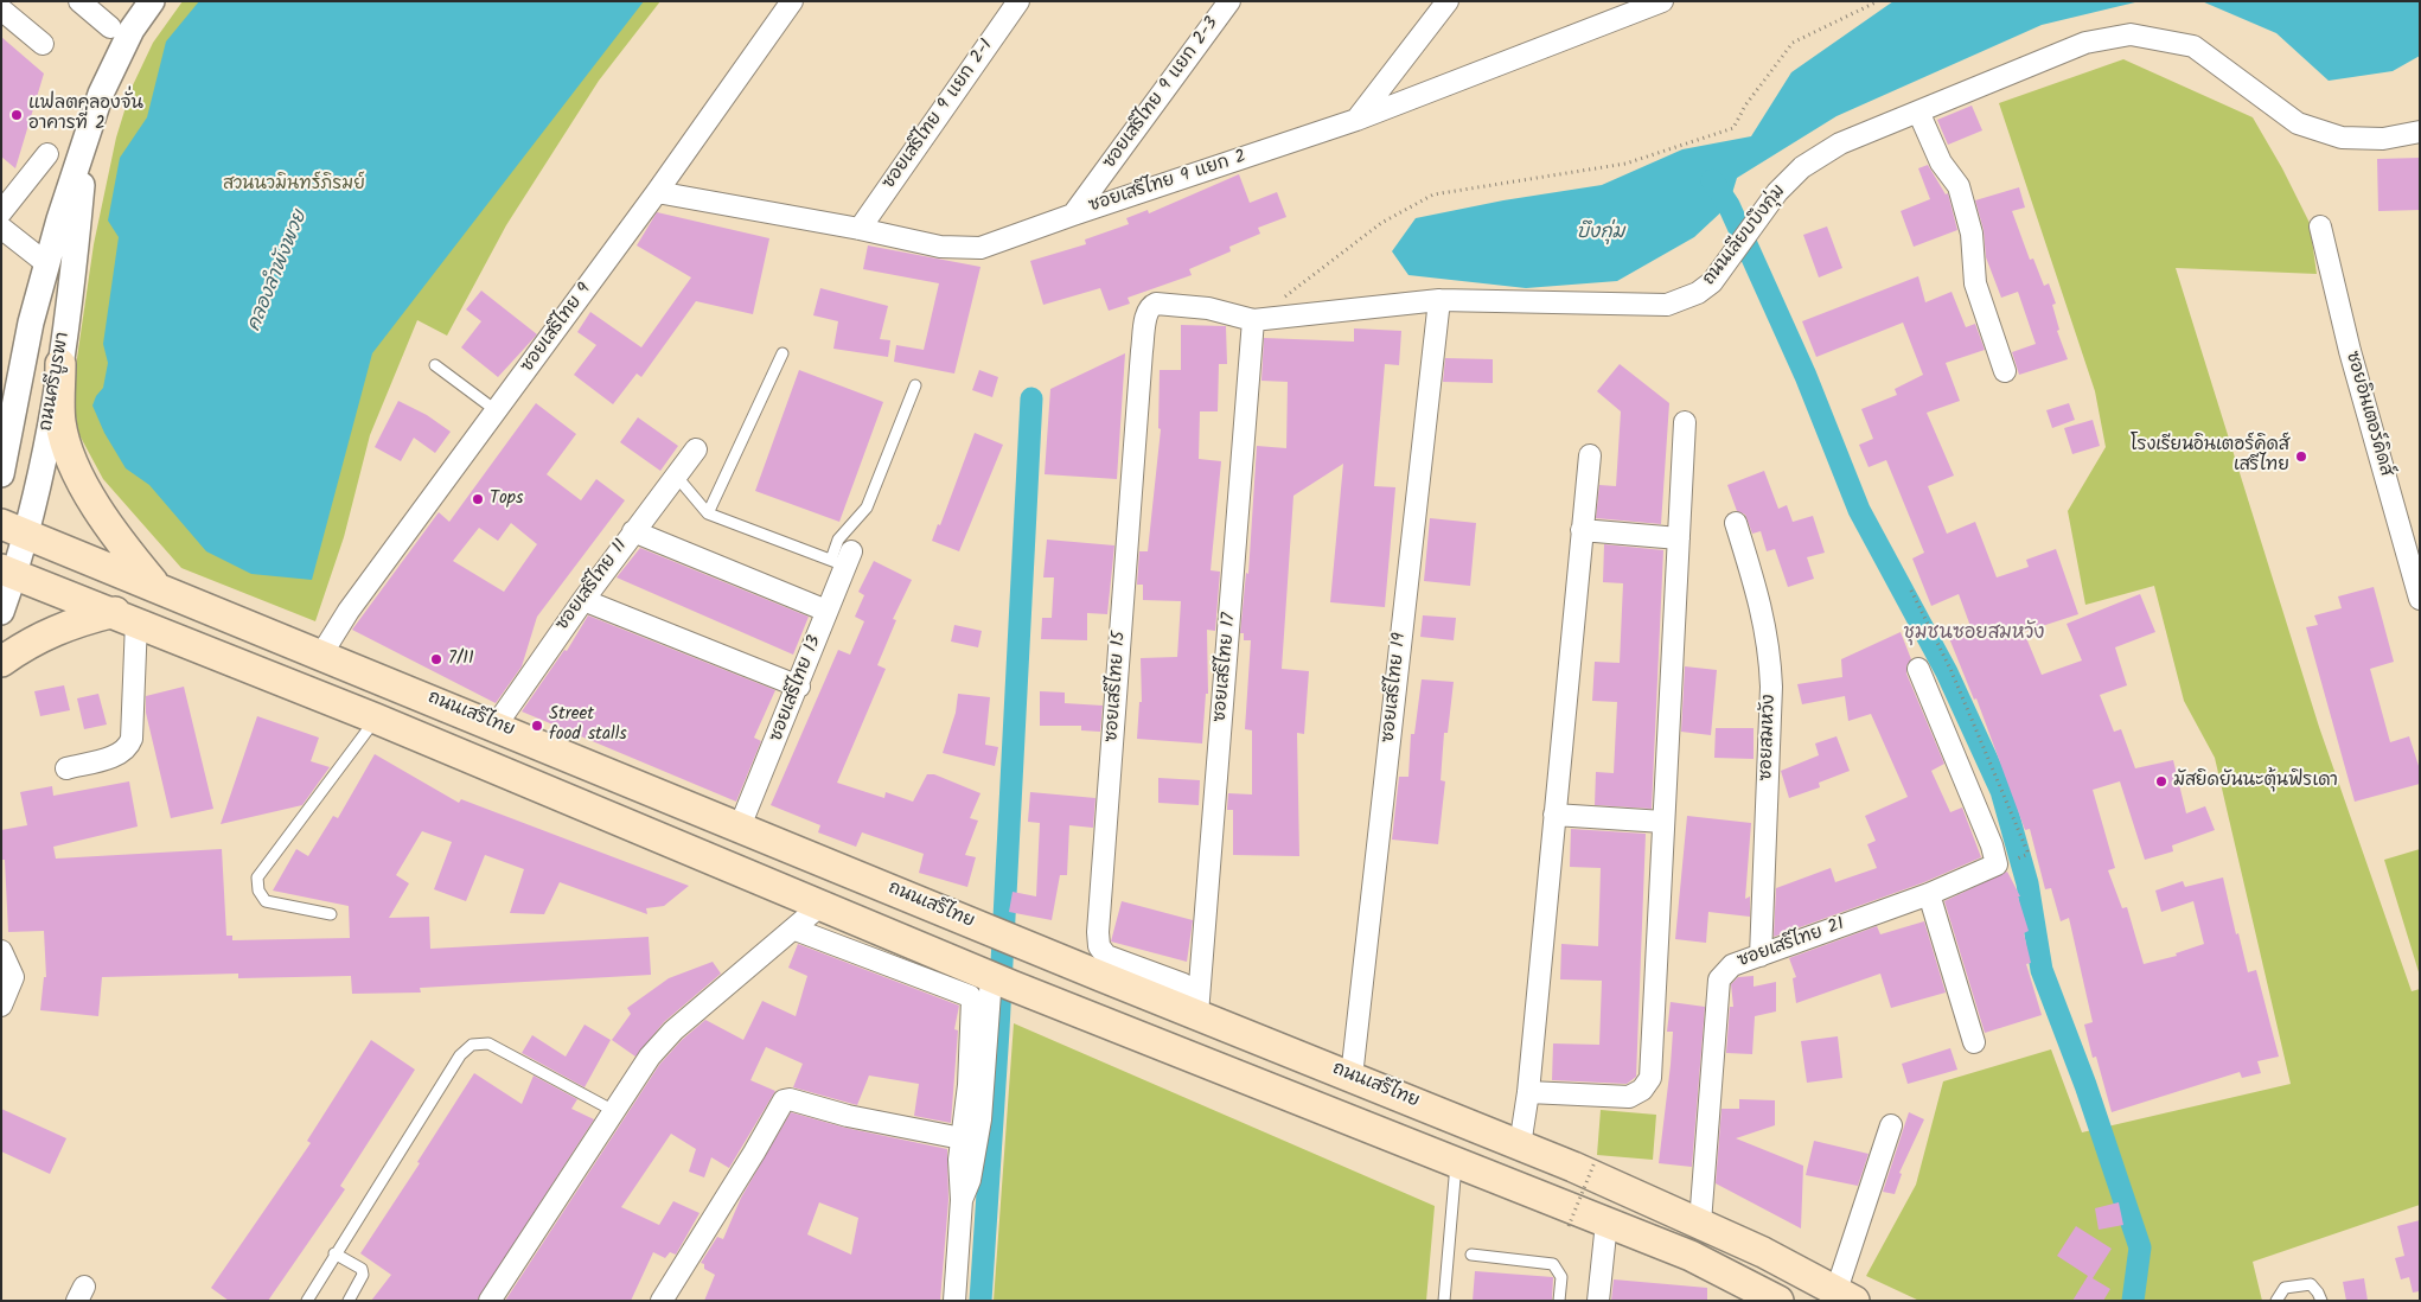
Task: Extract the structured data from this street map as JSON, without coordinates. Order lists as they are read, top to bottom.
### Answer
{
  "streets": {
    "main road": ["ถนนเสรีไทย"],
    "street": [
      "ซอยเสรีไทย 9 แยก 2-3",
      "ซอยเสรีไทย 9 แยก 2-1",
      "ซอยเสรีไทย 9 แยก 2",
      "ถนนเลียบบึงกุ่ม",
      "ซอยเสรีไทย 9",
      "ถนนศรีบูรพา",
      "ซอยอินเตอร์คิดส์",
      "ซอยเสรีไทย 11",
      "ซอยเสรีไทย 17",
      "ซอยเสรีไทย 15",
      "ซอยเสรีไทย 19",
      "ซอยเสรีไทย 13",
      "ซอยสมหวัง",
      "ซอยเสรีไทย 21"
    ]
  },
  "crossings": [
    ["ซอยเสรีไทย 9 แยก 2-3", "ซอยเสรีไทย 9 แยก 2"],
    ["ซอยเสรีไทย 9 แยก 2-1", "ซอยเสรีไทย 9 แยก 2"],
    ["ซอยเสรีไทย 9 แยก 2", "ซอยเสรีไทย 9"],
    ["ถนนเลียบบึงกุ่ม", "ซอยเสรีไทย 17"],
    ["ถนนเลียบบึงกุ่ม", "ซอยเสรีไทย 15"],
    ["ถนนเลียบบึงกุ่ม", "ซอยเสรีไทย 19"],
    ["ซอยเสรีไทย 9", "ถนนเสรีไทย"],
    ["ถนนศรีบูรพา", "ถนนเสรีไทย"],
    ["ซอยเสรีไทย 11", "ถนนเสรีไทย"],
    ["ซอยเสรีไทย 17", "ซอยเสรีไทย 15"],
    ["ซอยเสรีไทย 17", "ถนนเสรีไทย"],
    ["ซอยเสรีไทย 15", "ถนนเสรีไทย"],
    ["ซอยเสรีไทย 19", "ถนนเสรีไทย"],
    ["ซอยเสรีไทย 13", "ถนนเสรีไทย"],
    ["ถนนเสรีไทย", "ซอยเสรีไทย 21"],
    ["ซอยสมหวัง", "ซอยเสรีไทย 21"]
  ],
  "districts": ["ชุมชนซอยสมหวัง"],
  "water": ["บึงกุ่ม", "คลองลำพังพวย"],
  "parks": ["สวนนวมินทร์ภิรมย์"],
  "places": [
    "แฟลตคลองจั่น อาคารที่ 2",
    "โรงเรียนอินเตอร์คิดส์ เสรีไทย",
    "Tops",
    "7/11",
    "Street food stalls",
    "มัสยิดยันนะตุ้นฟิรเดา"
  ]
}
